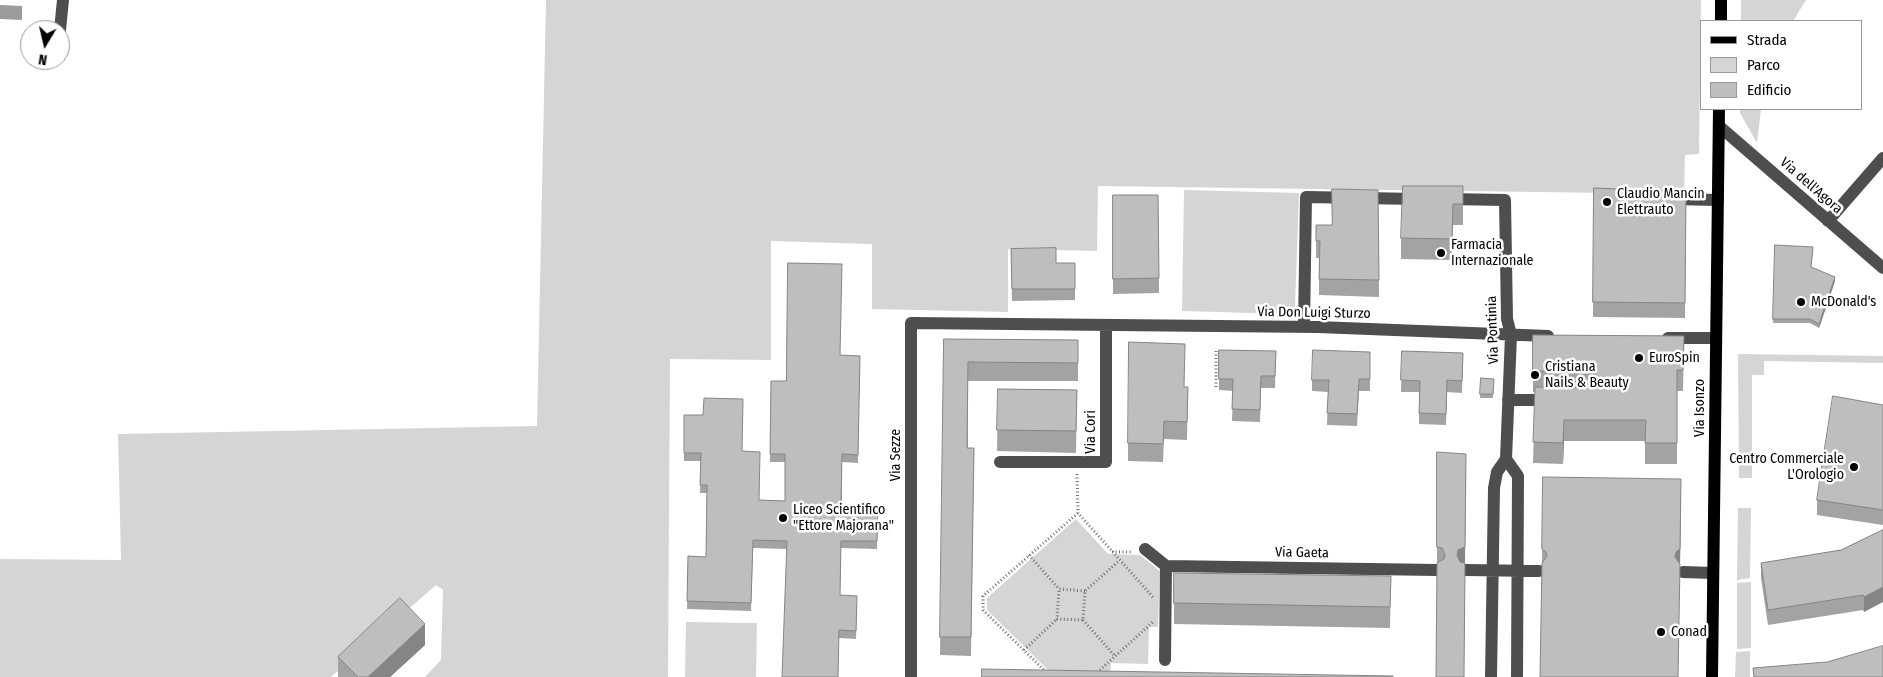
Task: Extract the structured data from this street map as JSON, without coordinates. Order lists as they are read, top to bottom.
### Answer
{
  "streets": {
    "main road": ["Via Isonzo"],
    "street": [
      "Via dell'Agora",
      "Via Don Luigi Sturzo",
      "Via Pontinia",
      "Via Cori",
      "Via Sezze",
      "Via Gaeta"
    ]
  },
  "crossings": [
    ["Via dell'Agora", "Via Isonzo"],
    ["Via Don Luigi Sturzo", "Via Pontinia"],
    ["Via Don Luigi Sturzo", "Via Cori"],
    ["Via Don Luigi Sturzo", "Via Sezze"]
  ],
  "places": [
    "Claudio Mancin Elettrauto",
    "Farmacia Internazionale",
    "McDonald's",
    "EuroSpin",
    "Cristiana Nails & Beauty",
    "Centro Commerciale L'Orologio",
    "Liceo Scientifico \"Ettore Majorana\"",
    "Conad"
  ],
  "legend": ["Strada", "Parco", "Edificio"],
  "north": "bottom"
}
